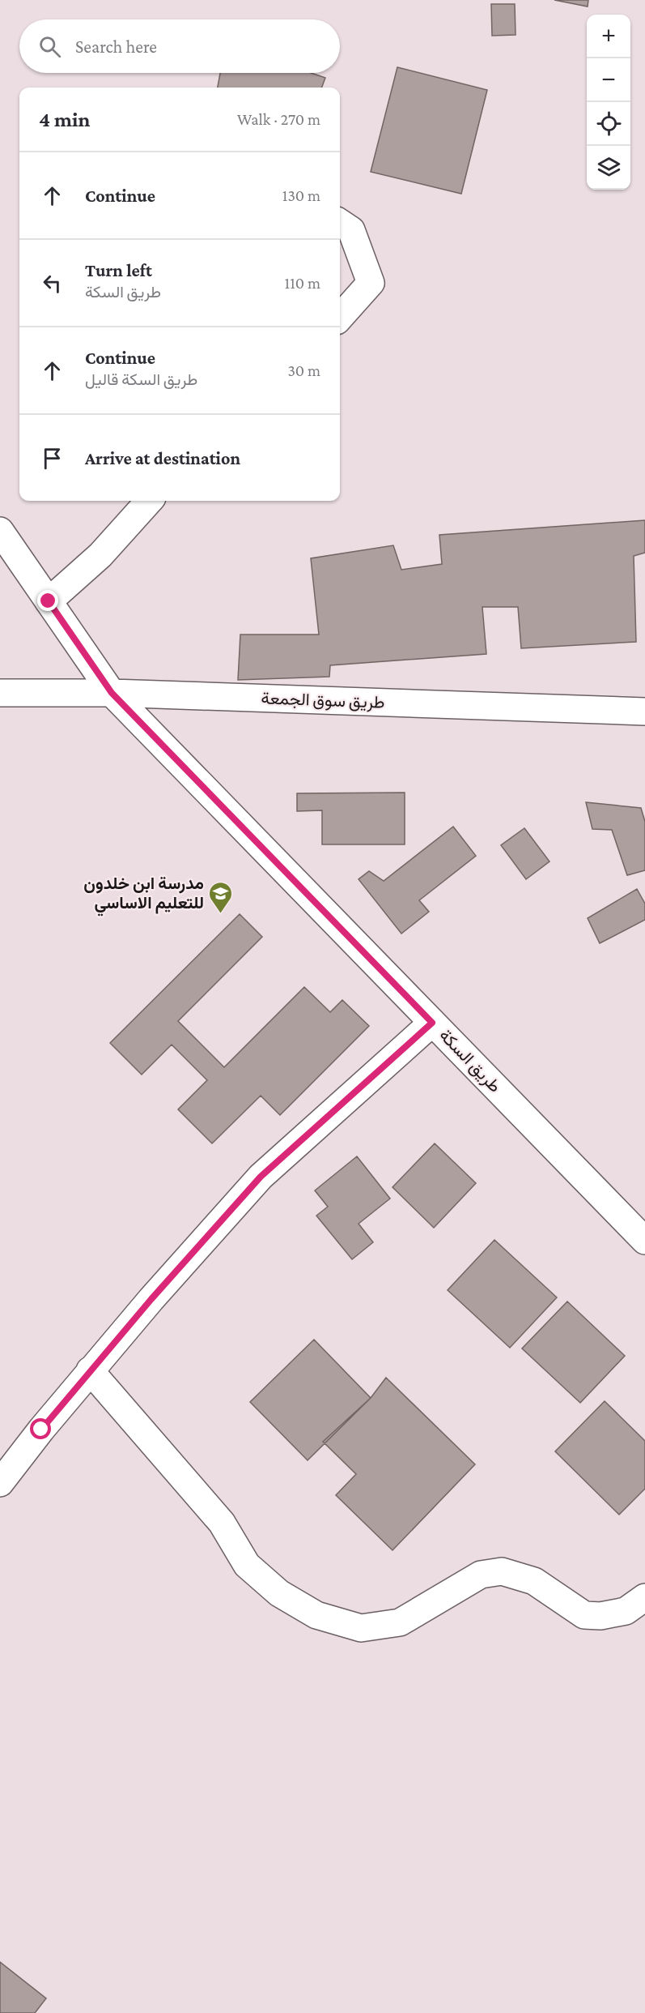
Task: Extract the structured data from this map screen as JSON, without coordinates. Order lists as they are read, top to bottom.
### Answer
{
  "streets": {
    "main road": ["طريق سوق الجمعة", "طريق السكة"]
  },
  "crossings": [
    ["طريق سوق الجمعة", "طريق السكة"]
  ],
  "places": {
    "school or university": ["مدرسة ابن خلدون للتعليم الاساسي"]
  },
  "page": {
    "map_buttons": ["+", "−"],
    "search": "Search here",
    "heading": ["4 min", "Walk · 270 m"],
    "list": [
      ["Continue", "130 m"],
      ["Turn left", "طريق السكة", "110 m"],
      ["Continue", "طريق السكة قاليل", "30 m"],
      "Arrive at destination"
    ]
  }
}
